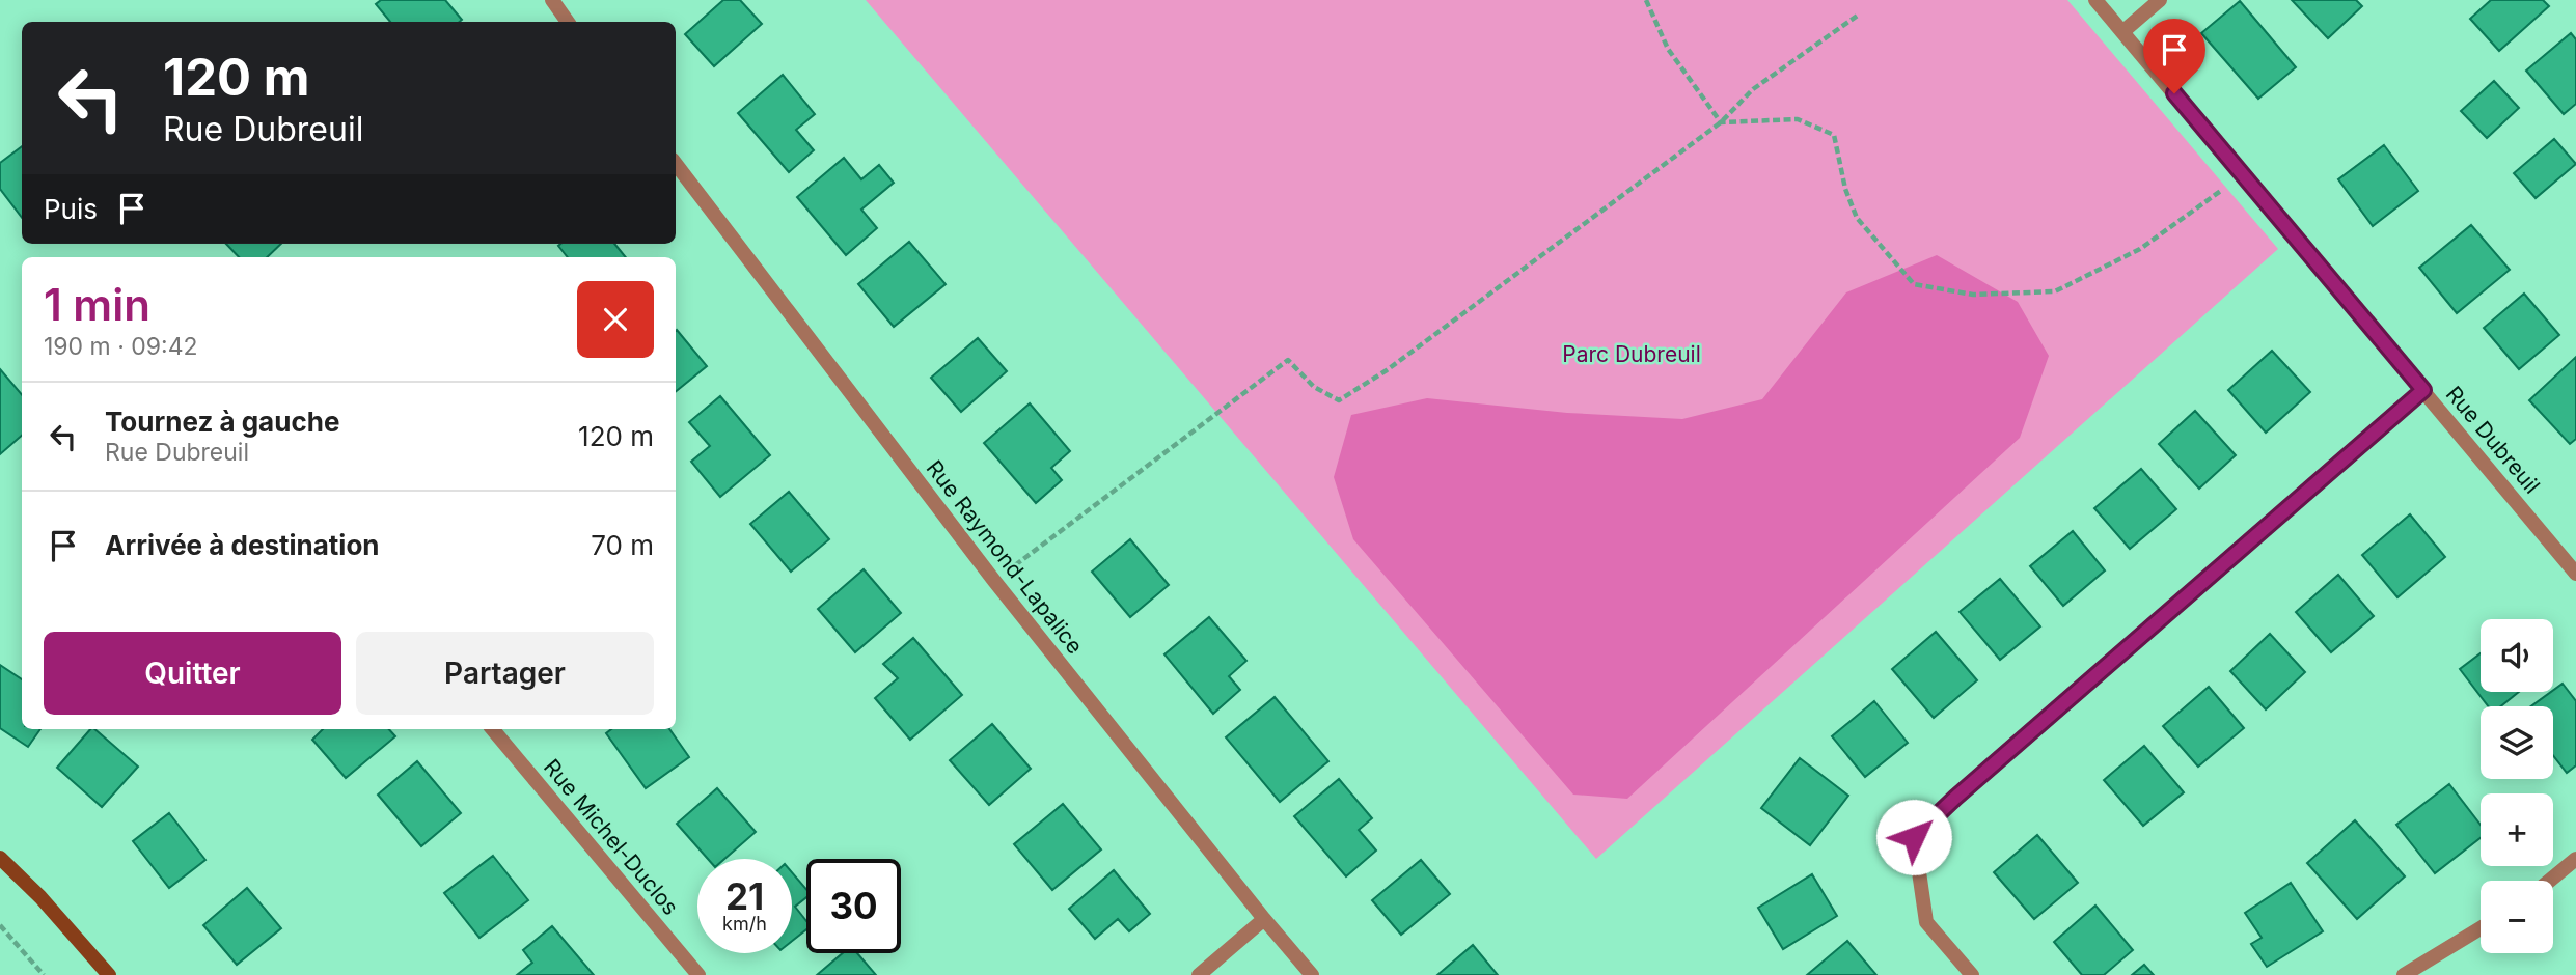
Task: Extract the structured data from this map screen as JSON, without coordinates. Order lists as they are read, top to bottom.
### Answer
{
  "streets": {
    "street": ["Rue Dubreuil", "Rue Raymond-Lapalice", "Rue Michel-Duclos"]
  },
  "parks": ["Parc Dubreuil"],
  "page": {
    "turn": ["120 m", "Rue Dubreuil"],
    "then": "Puis",
    "heading": ["1 min", "190 m · 09:42"],
    "list": [
      {
        "name": "Tournez à gauche",
        "note": "Rue Dubreuil",
        "value": "120 m"
      },
      {
        "name": "Arrivée à destination",
        "value": "70 m"
      }
    ],
    "buttons": ["Quitter", "Partager"],
    "map_buttons": ["+", "−"],
    "speed": "21 km/h",
    "limit": "30"
  }
}
